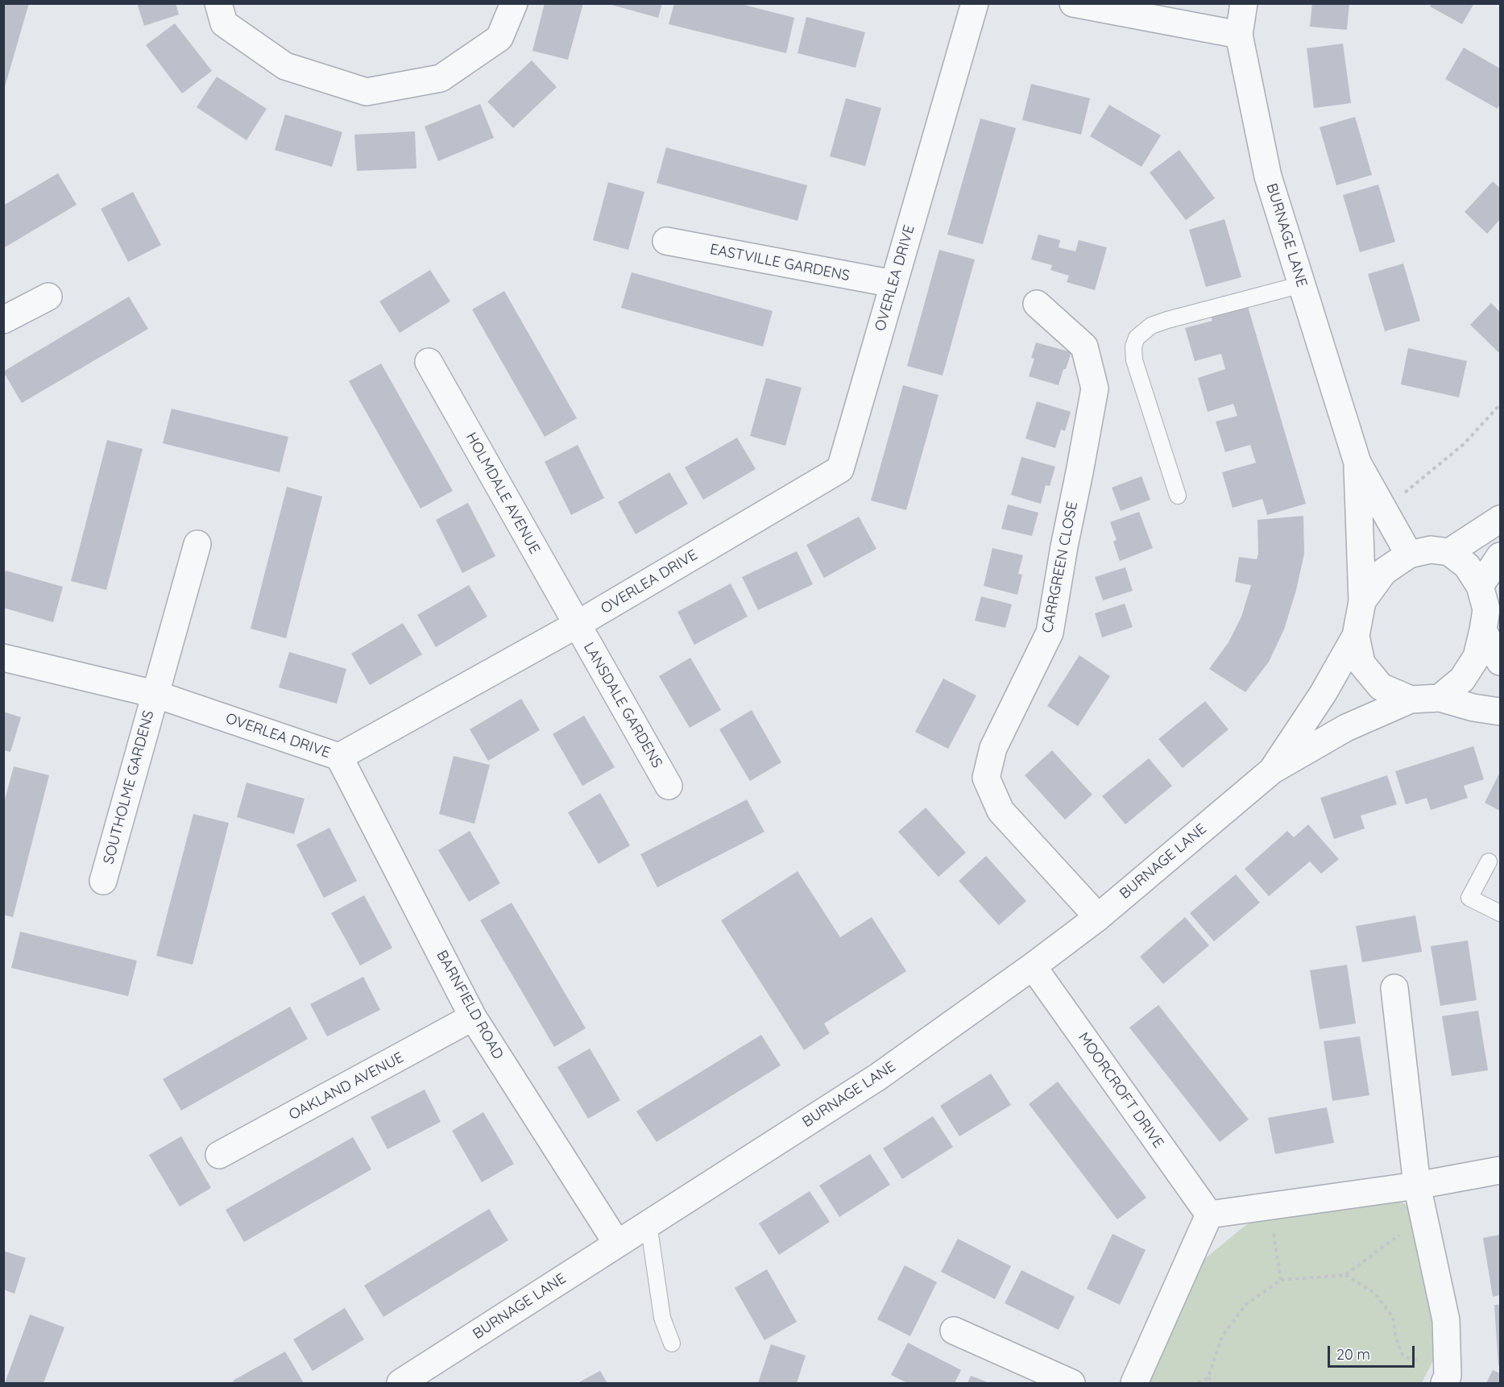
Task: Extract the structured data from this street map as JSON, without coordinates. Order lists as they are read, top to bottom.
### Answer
{
  "streets": {
    "street": [
      "BURNAGE LANE",
      "EASTVILLE GARDENS",
      "OVERLEA DRIVE",
      "HOLMDALE AVENUE",
      "CARRGREEN CLOSE",
      "LANSDALE GARDENS",
      "SOUTHOLME GARDENS",
      "BARNFIELD ROAD",
      "OAKLAND AVENUE",
      "MOORCROFT DRIVE"
    ]
  },
  "crossings": [
    ["BURNAGE LANE", "CARRGREEN CLOSE"],
    ["BURNAGE LANE", "BARNFIELD ROAD"],
    ["BURNAGE LANE", "MOORCROFT DRIVE"],
    ["EASTVILLE GARDENS", "OVERLEA DRIVE"],
    ["OVERLEA DRIVE", "HOLMDALE AVENUE"],
    ["OVERLEA DRIVE", "LANSDALE GARDENS"],
    ["OVERLEA DRIVE", "SOUTHOLME GARDENS"],
    ["OVERLEA DRIVE", "BARNFIELD ROAD"],
    ["HOLMDALE AVENUE", "LANSDALE GARDENS"],
    ["BARNFIELD ROAD", "OAKLAND AVENUE"]
  ],
  "scale_bar": "20 m"
}
